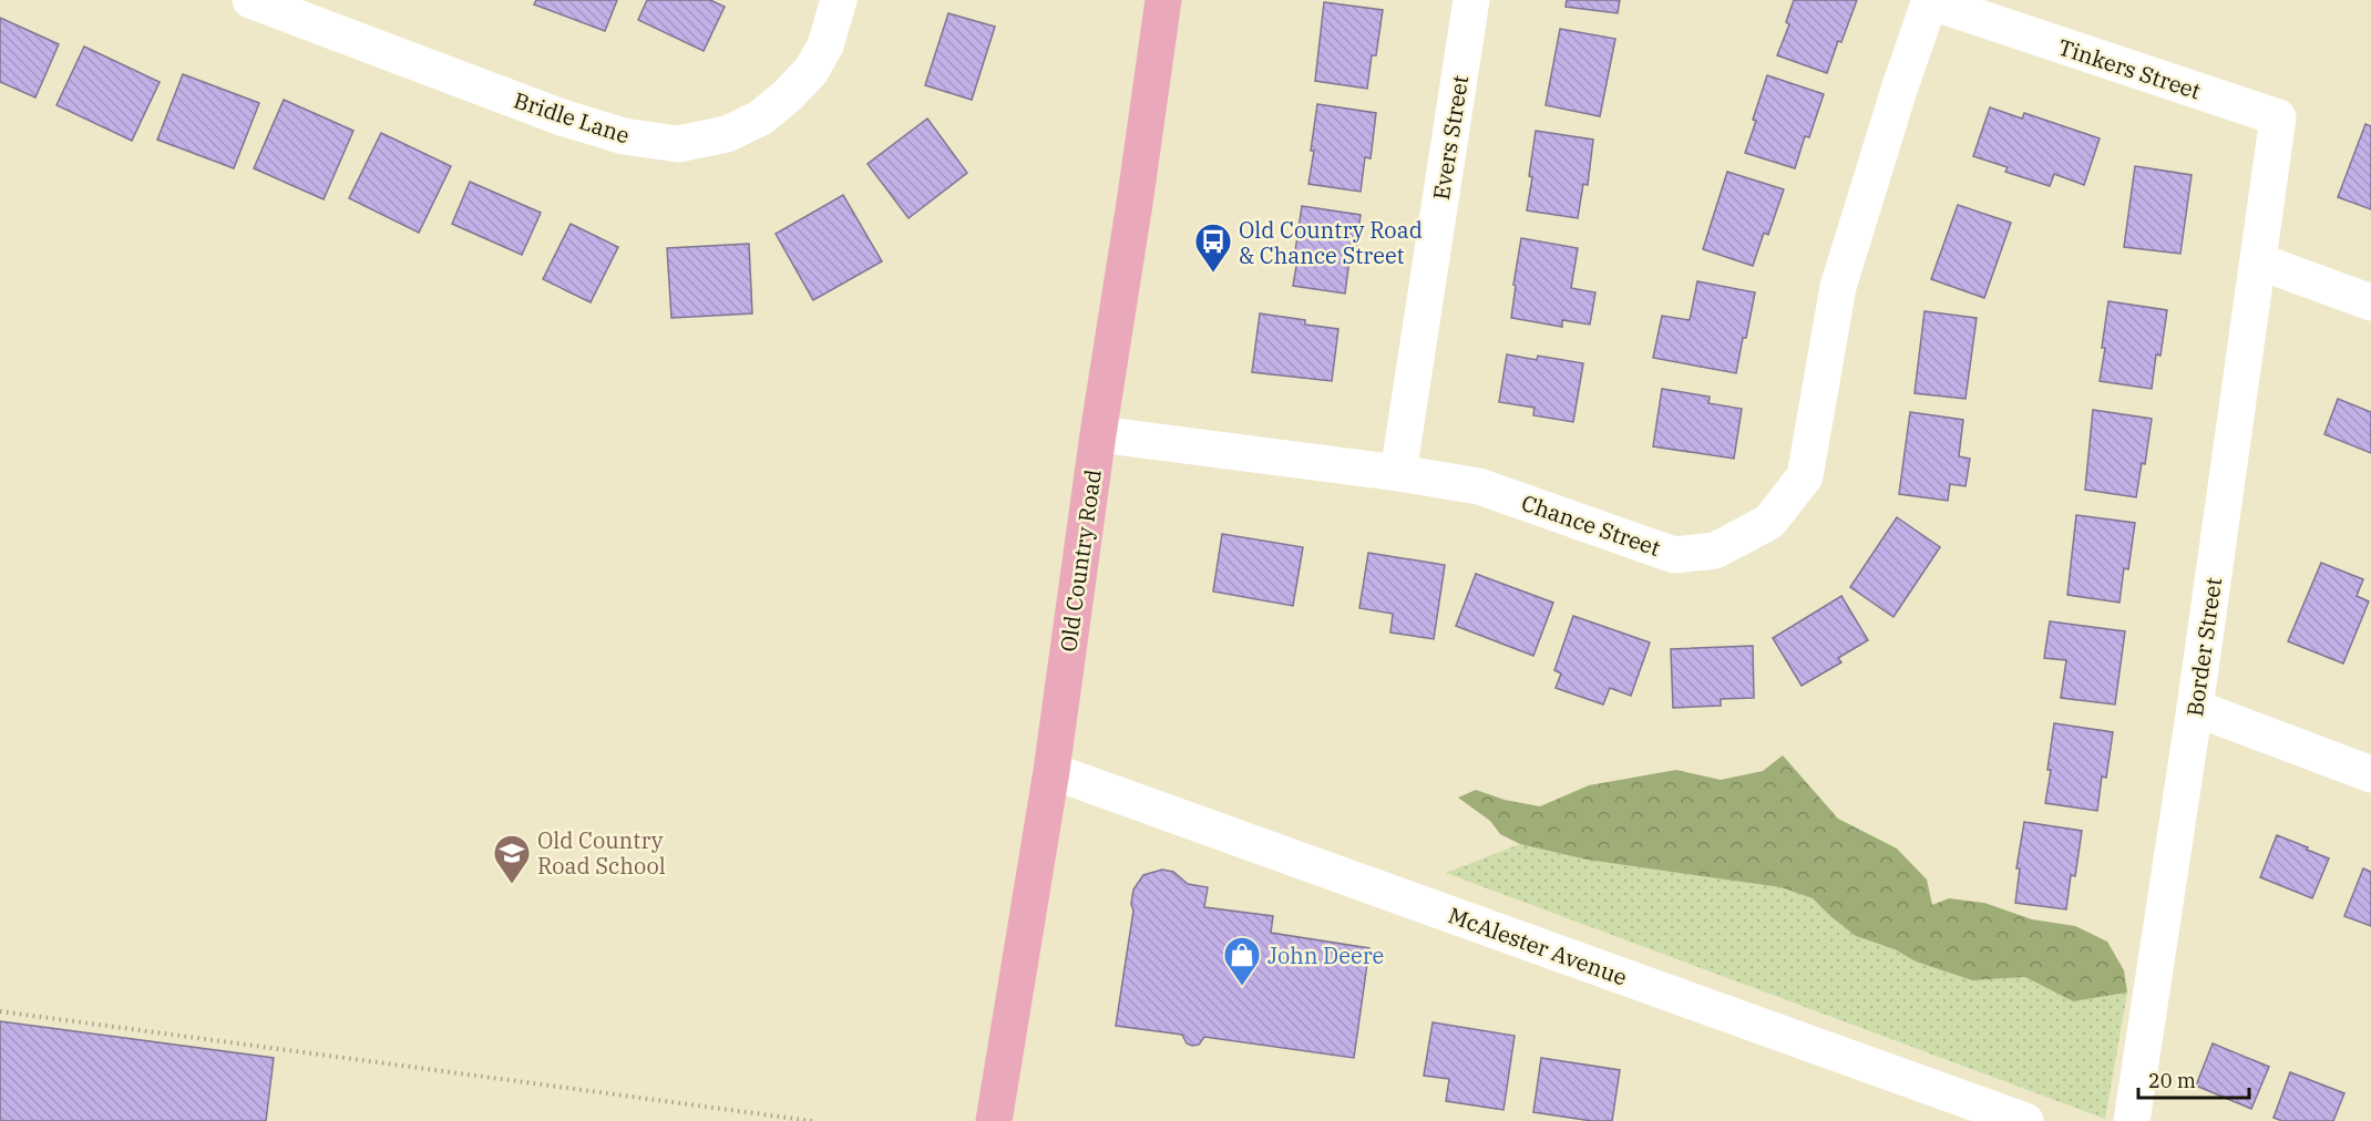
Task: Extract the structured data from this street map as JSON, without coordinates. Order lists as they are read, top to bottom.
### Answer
{
  "streets": {
    "main road": ["Old Country Road"],
    "street": [
      "Tinkers Street",
      "Bridle Lane",
      "Evers Street",
      "Chance Street",
      "Border Street",
      "McAlester Avenue"
    ]
  },
  "crossings": [
    ["Tinkers Street", "Chance Street"],
    ["Tinkers Street", "Border Street"],
    ["Evers Street", "Chance Street"],
    ["Chance Street", "Old Country Road"],
    ["Old Country Road", "McAlester Avenue"]
  ],
  "places": {
    "bus stop": ["Old Country Road & Chance Street"],
    "school or university": ["Old Country Road School"],
    "shop": ["John Deere"]
  },
  "scale_bar": "20 m"
}
